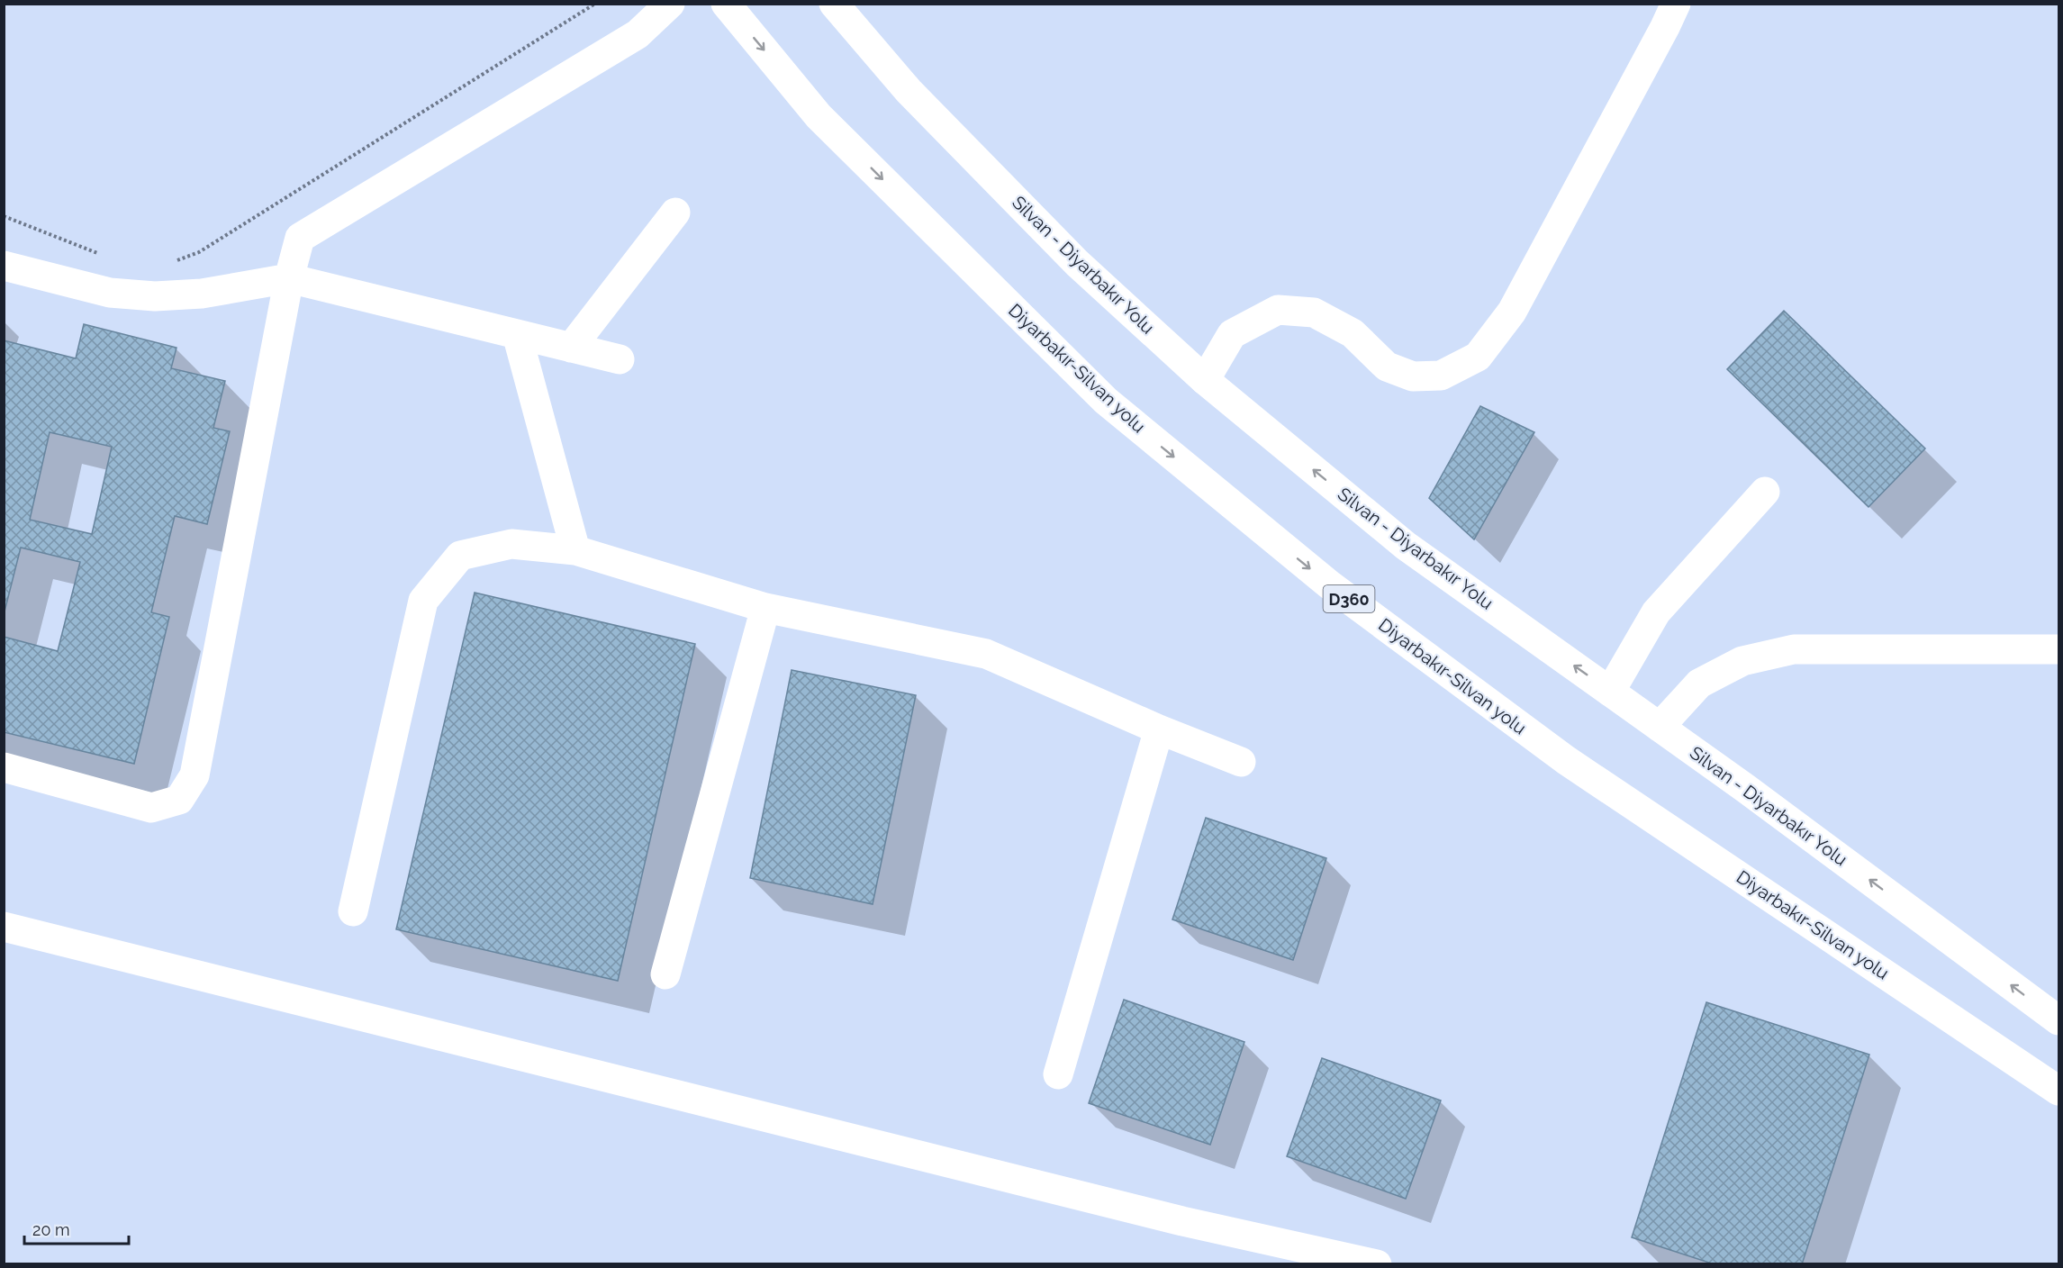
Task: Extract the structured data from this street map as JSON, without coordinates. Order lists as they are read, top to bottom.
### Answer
{
  "streets": {
    "main road": ["Silvan - Diyarbakır Yolu", "Diyarbakır-Silvan yolu", "D360"]
  },
  "one_way": ["Silvan - Diyarbakır Yolu", "Diyarbakır-Silvan yolu"],
  "scale_bar": "20 m"
}
